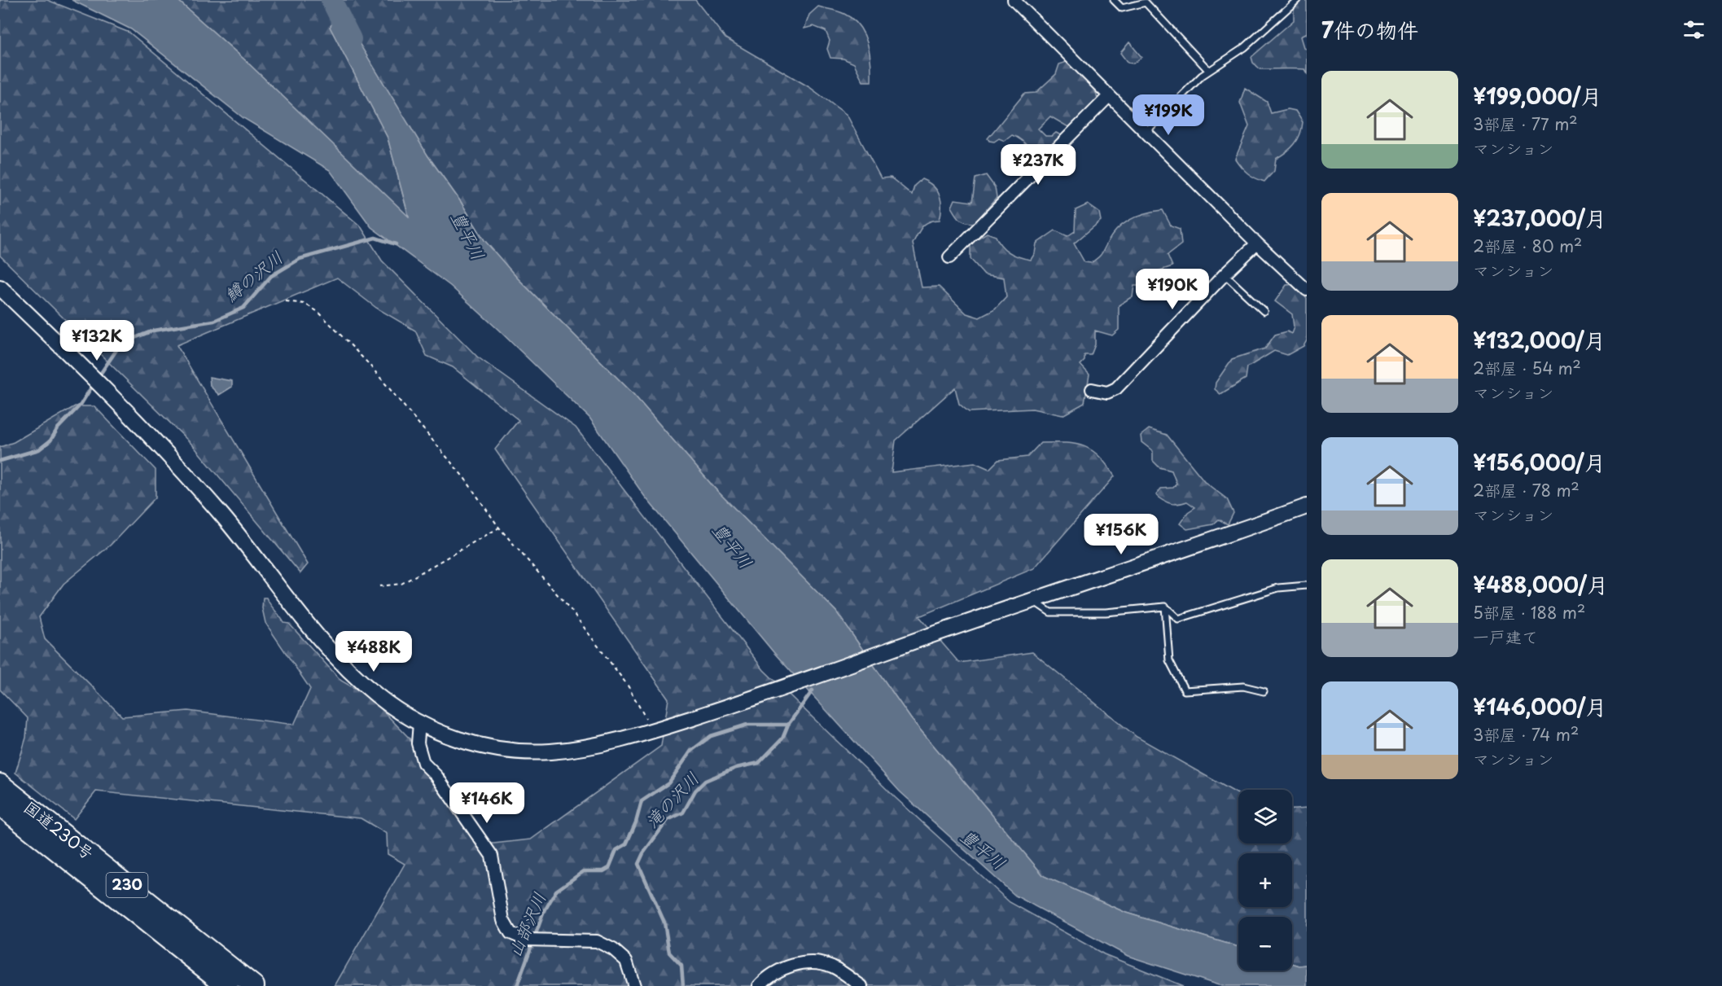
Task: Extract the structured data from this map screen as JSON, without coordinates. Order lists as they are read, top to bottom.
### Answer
{
  "streets": {
    "highway": ["国道230号", "230"]
  },
  "water": [
    "豊平川",
    "鱒の沢川",
    "滝の沢川",
    "山部沢川"
  ],
  "page": {
    "heading": "7件の物件",
    "list": [
      {
        "name": "¥199,000/月",
        "note": "3部屋 · 77 m² · マンション"
      },
      {
        "name": "¥237,000/月",
        "note": "2部屋 · 80 m² · マンション"
      },
      {
        "name": "¥132,000/月",
        "note": "2部屋 · 54 m² · マンション"
      },
      {
        "name": "¥156,000/月",
        "note": "2部屋 · 78 m² · マンション"
      },
      {
        "name": "¥488,000/月",
        "note": "5部屋 · 188 m² · 一戸建て"
      },
      {
        "name": "¥146,000/月",
        "note": "3部屋 · 74 m² · マンション"
      }
    ],
    "price": [
      "¥199K",
      "¥237K",
      "¥190K",
      "¥132K",
      "¥156K",
      "¥488K",
      "¥146K"
    ],
    "map_buttons": ["+", "−"]
  }
}
